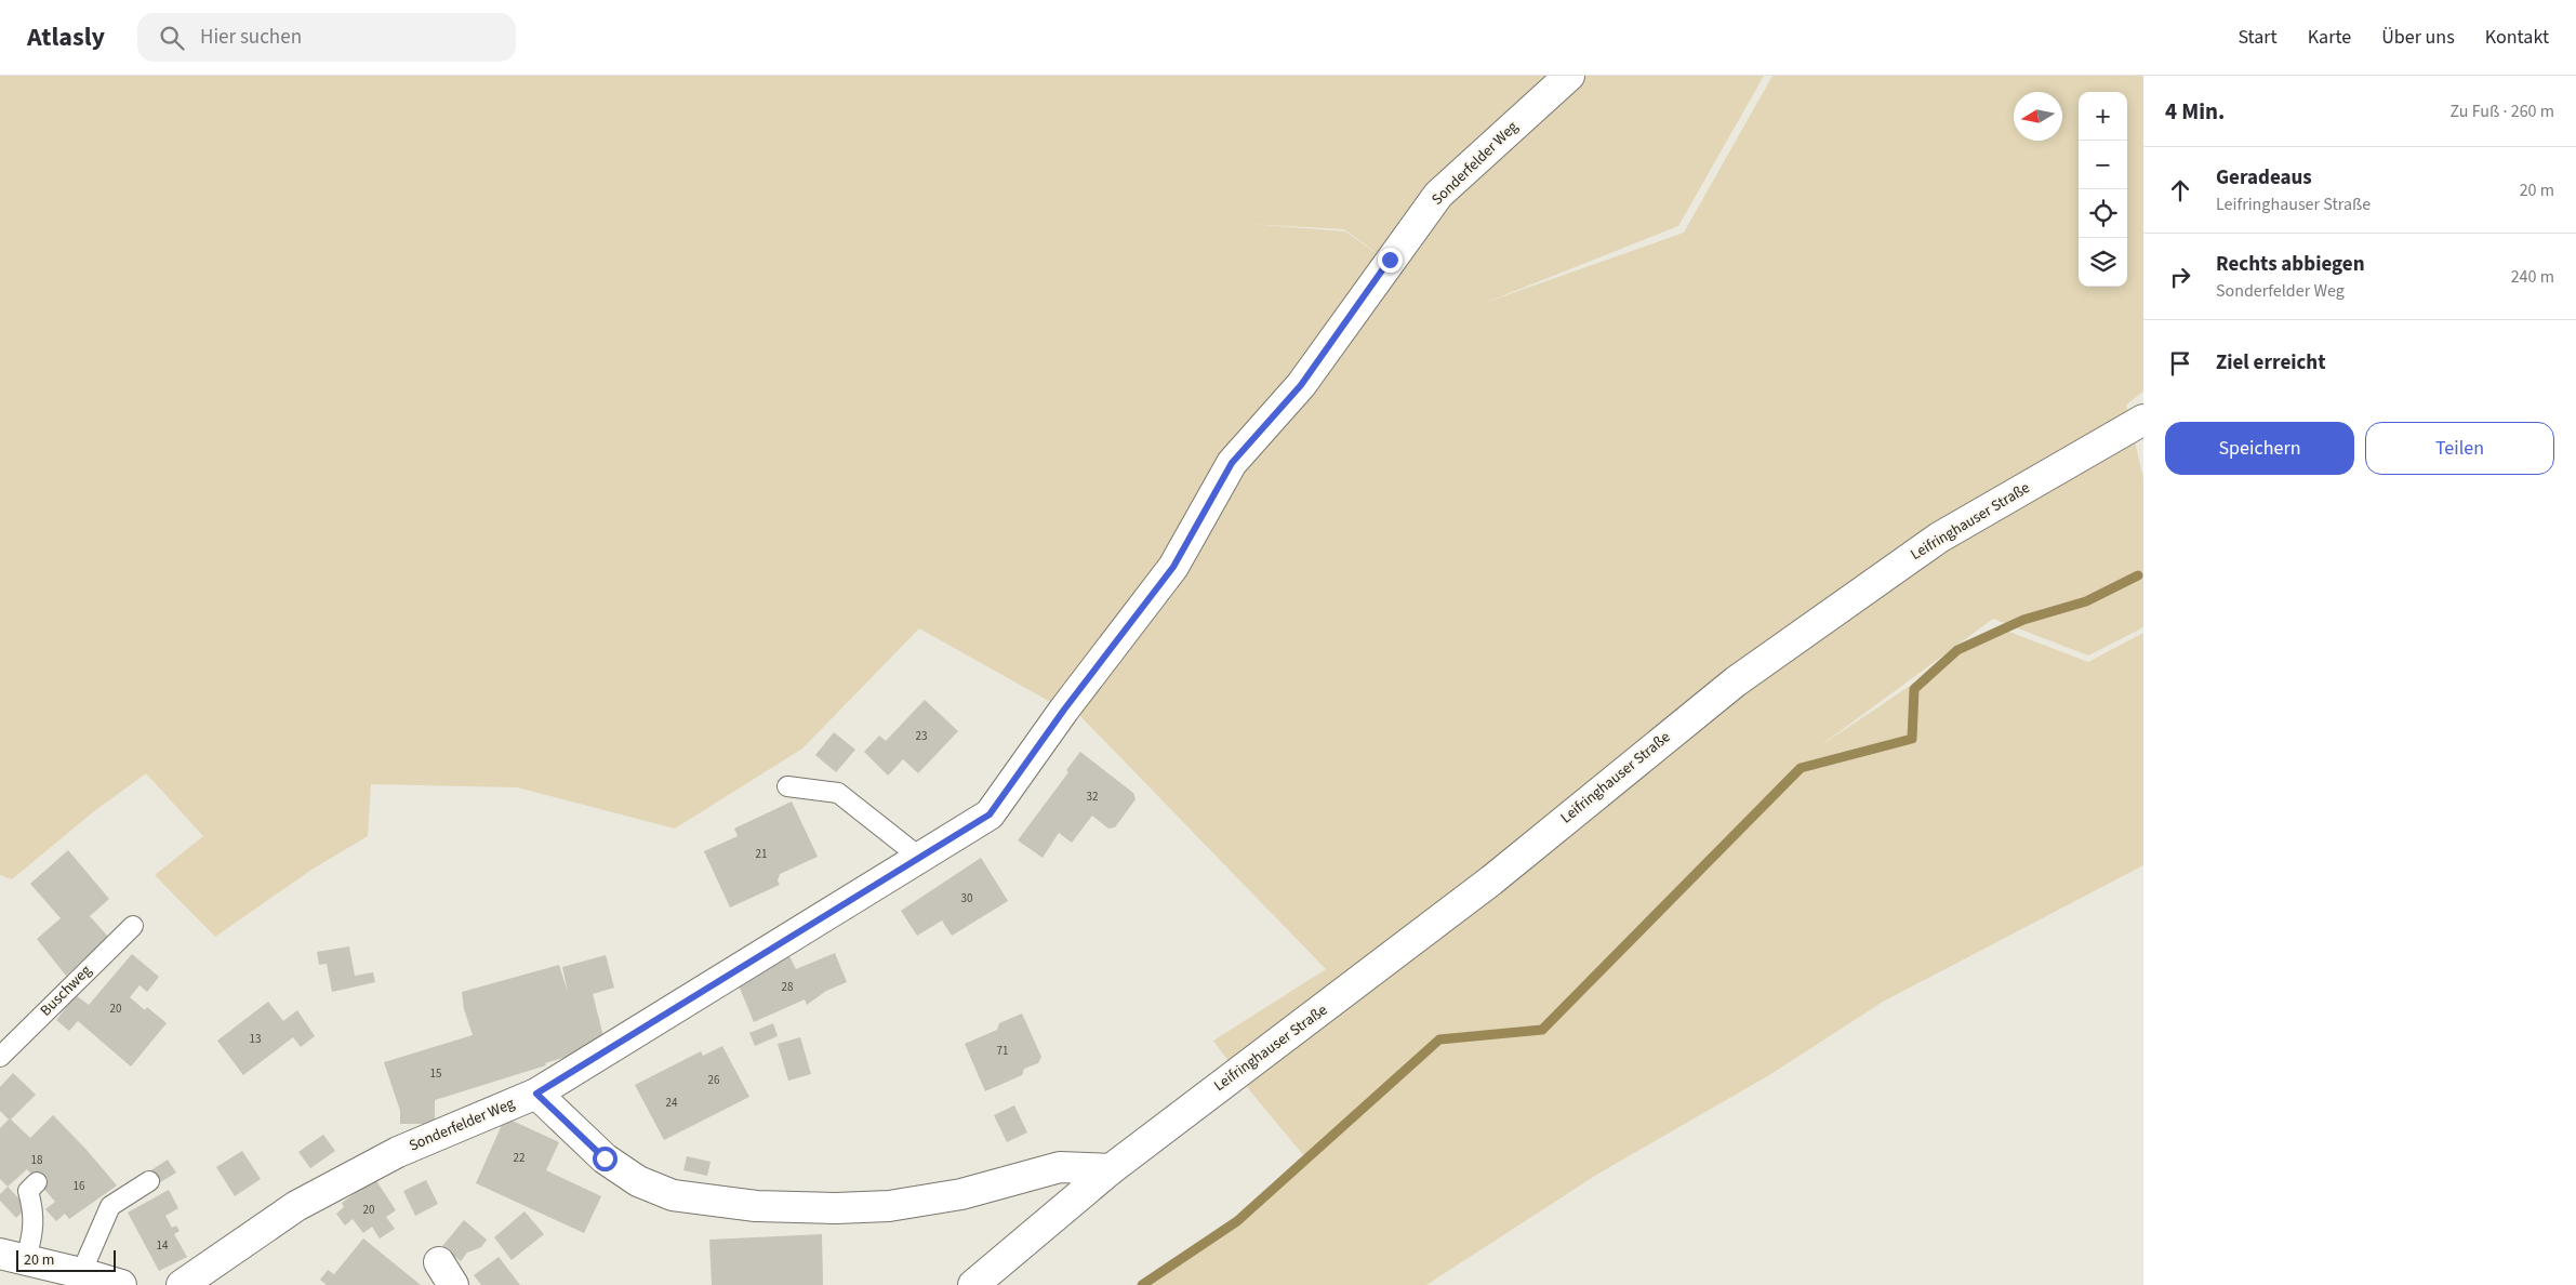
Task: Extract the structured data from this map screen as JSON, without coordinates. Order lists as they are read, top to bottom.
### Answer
{
  "streets": {
    "street": ["Sonderfelder Weg", "Leifringhauser Straße"],
    "lane": ["Buschweg"]
  },
  "house_numbers": [
    "23",
    "32",
    "21",
    "30",
    "28",
    "20",
    "13",
    "71",
    "15",
    "26",
    "24",
    "22",
    "18",
    "16",
    "20",
    "14"
  ],
  "scale_bar": "20 m",
  "north": "left",
  "page": {
    "header": "Atlasly",
    "search": "Hier suchen",
    "nav": [
      "Start",
      "Karte",
      "Über uns",
      "Kontakt"
    ],
    "heading": ["4 Min.", "Zu Fuß · 260 m"],
    "map_buttons": ["+", "−"],
    "list": [
      ["Geradeaus", "Leifringhauser Straße", "20 m"],
      ["Rechts abbiegen", "Sonderfelder Weg", "240 m"],
      "Ziel erreicht"
    ],
    "buttons": ["Speichern", "Teilen"],
    "scale": "20 m"
  }
}
